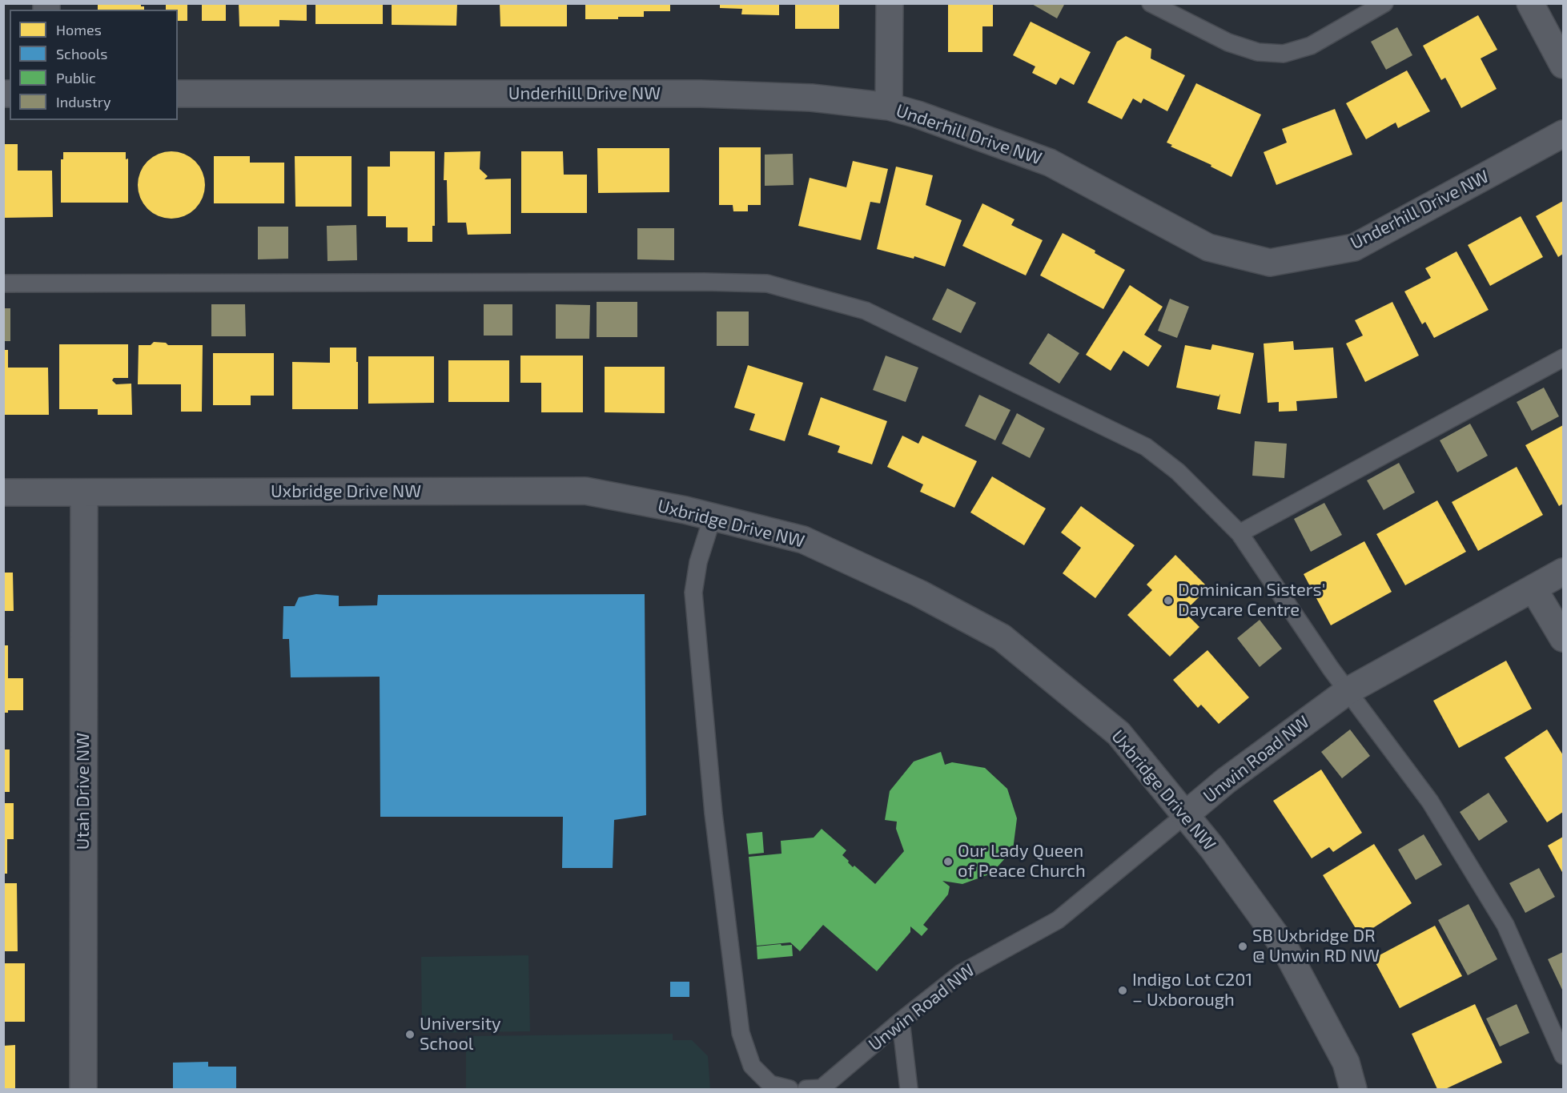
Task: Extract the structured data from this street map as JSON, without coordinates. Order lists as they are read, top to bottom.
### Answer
{
  "streets": {
    "street": [
      "Underhill Drive NW",
      "Uxbridge Drive NW",
      "Unwin Road NW",
      "Utah Drive NW"
    ]
  },
  "crossings": [
    ["Uxbridge Drive NW", "Unwin Road NW"],
    ["Uxbridge Drive NW", "Utah Drive NW"]
  ],
  "places": [
    "Dominican Sisters' Daycare Centre",
    "Our Lady Queen of Peace Church",
    "SB Uxbridge DR @ Unwin RD NW",
    "Indigo Lot C201 – Uxborough",
    "University School"
  ],
  "legend": [
    "Homes",
    "Schools",
    "Public",
    "Industry"
  ]
}
